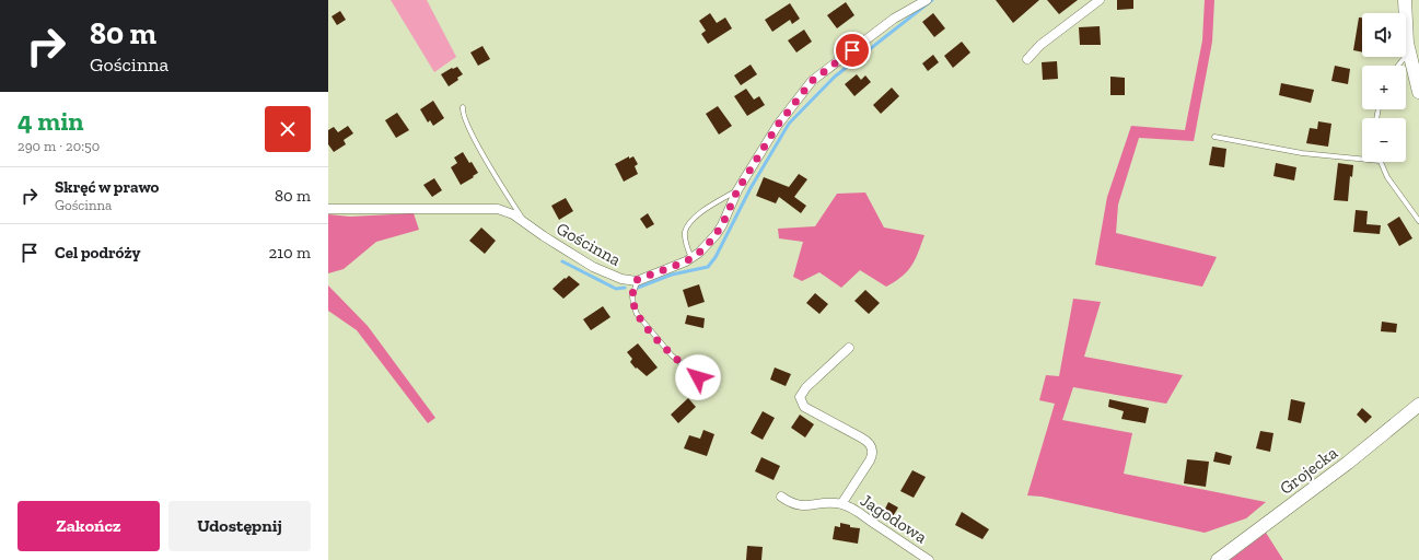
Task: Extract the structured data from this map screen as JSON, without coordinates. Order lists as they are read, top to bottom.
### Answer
{
  "streets": {
    "street": ["Gościnna", "Grojecka", "Jagodowa"]
  },
  "page": {
    "turn": ["80 m", "Gościnna"],
    "map_buttons": ["+", "−"],
    "heading": ["4 min", "290 m · 20:50"],
    "list": [
      {
        "name": "Skręć w prawo",
        "note": "Gościnna",
        "value": "80 m"
      },
      {
        "name": "Cel podróży",
        "value": "210 m"
      }
    ],
    "buttons": ["Zakończ", "Udostępnij"]
  }
}
